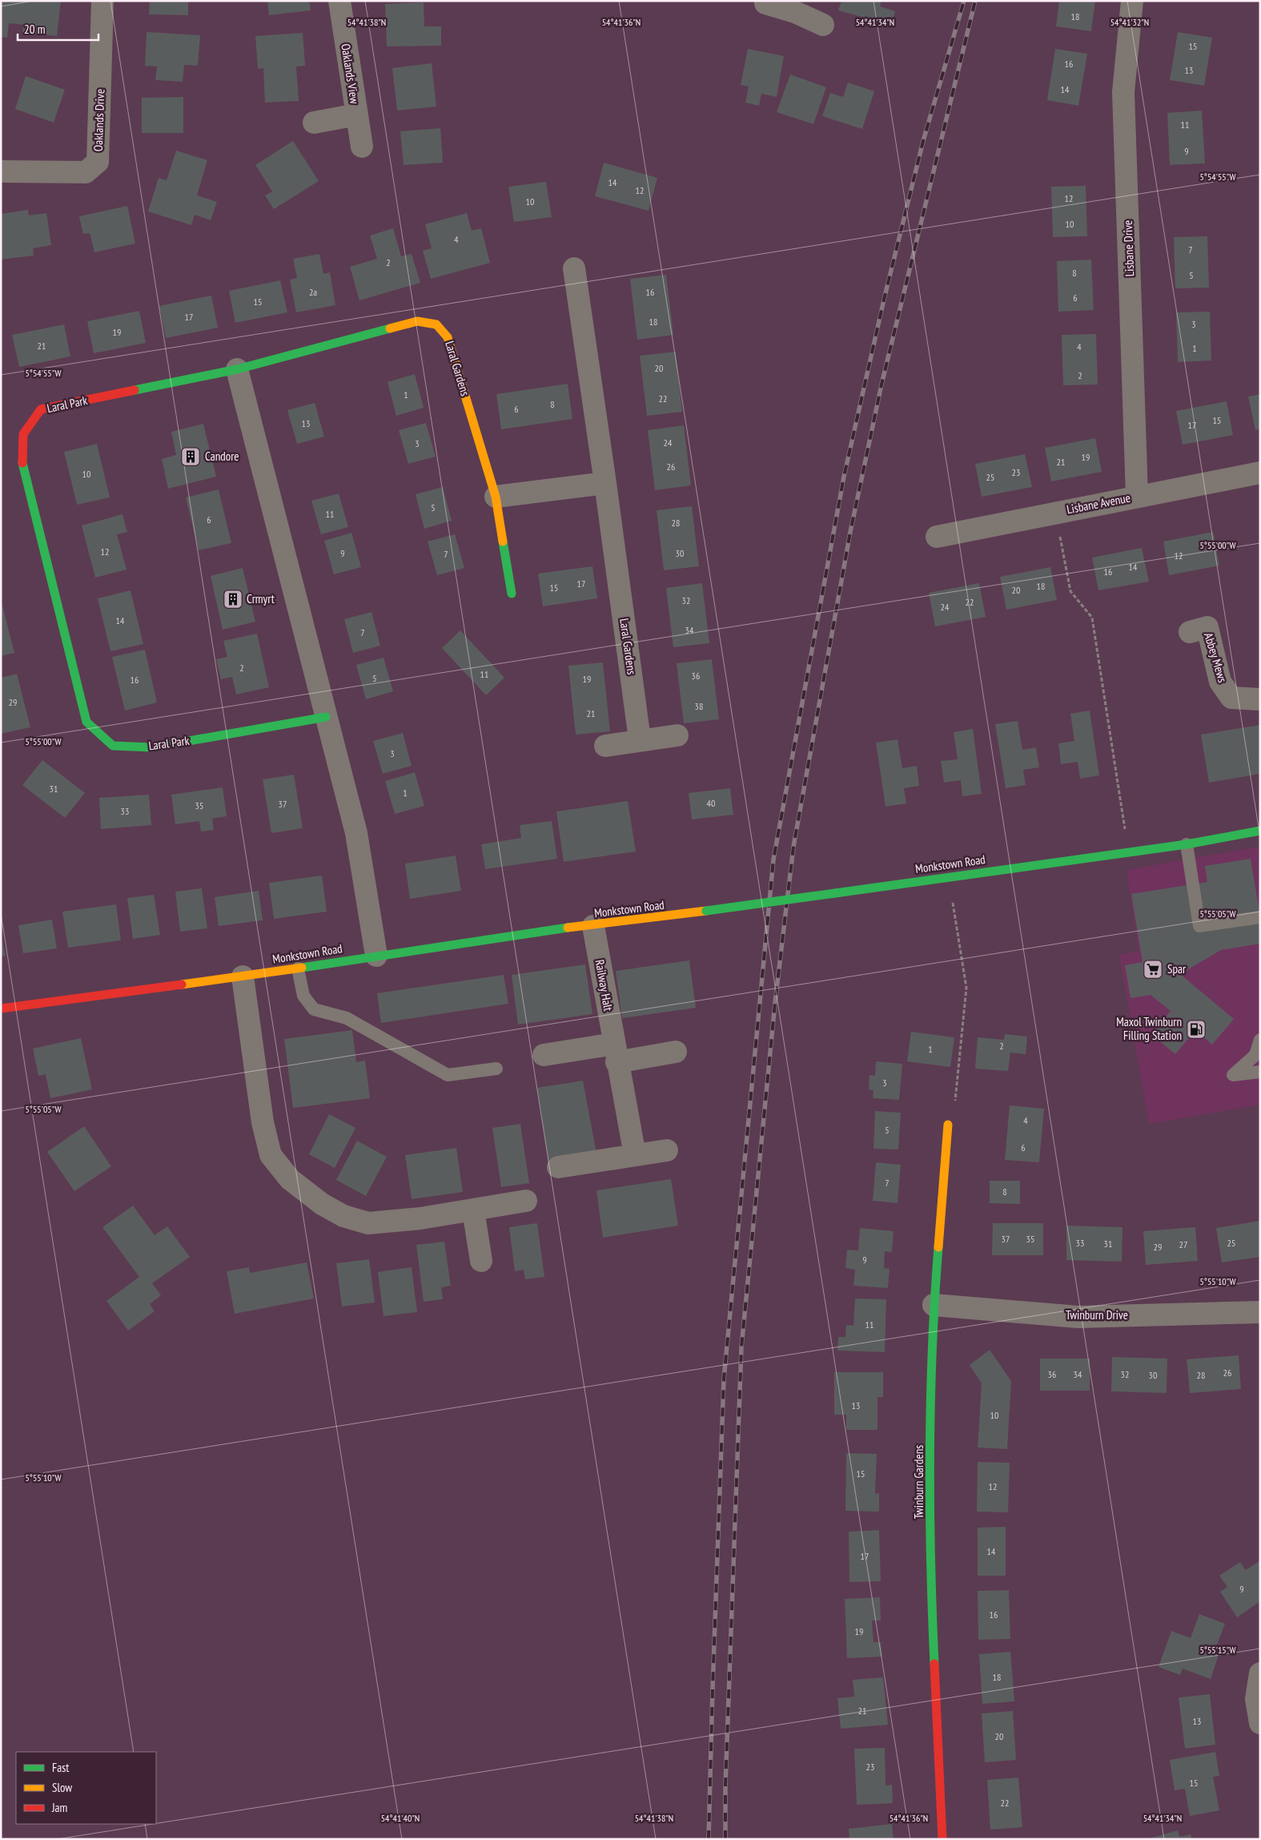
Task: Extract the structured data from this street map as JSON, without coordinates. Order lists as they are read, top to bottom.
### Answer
{
  "streets": {
    "street": [
      "Oaklands View",
      "Oaklands Drive",
      "Lisbane Drive",
      "Laral Gardens",
      "Laral Park",
      "Lisbane Avenue",
      "Abbey Mews",
      "Monkstown Road",
      "Railway Halt",
      "Twinburn Drive",
      "Twinburn Gardens"
    ]
  },
  "crossings": [
    ["Lisbane Drive", "Lisbane Avenue"],
    ["Laral Gardens", "Laral Park"],
    ["Monkstown Road", "Railway Halt"],
    ["Twinburn Drive", "Twinburn Gardens"]
  ],
  "places": {
    "building": ["Candore", "Crmyrt"],
    "supermarket": ["Spar"],
    "fuel station": ["Maxol Twinburn Filling Station"]
  },
  "house_numbers": [
    "18",
    "15",
    "16",
    "13",
    "14",
    "11",
    "9",
    "14",
    "12",
    "12",
    "10",
    "10",
    "4",
    "7",
    "2",
    "8",
    "5",
    "2a",
    "16",
    "6",
    "15",
    "17",
    "18",
    "3",
    "19",
    "21",
    "4",
    "1",
    "20",
    "2",
    "1",
    "22",
    "8",
    "6",
    "15",
    "13",
    "17",
    "24",
    "3",
    "19",
    "21",
    "26",
    "23",
    "10",
    "25",
    "5",
    "11",
    "6",
    "28",
    "12",
    "9",
    "30",
    "7",
    "12",
    "14",
    "16",
    "17",
    "18",
    "15",
    "20",
    "32",
    "22",
    "24",
    "14",
    "34",
    "7",
    "2",
    "11",
    "36",
    "5",
    "19",
    "16",
    "29",
    "38",
    "21",
    "3",
    "31",
    "1",
    "40",
    "37",
    "35",
    "33",
    "2",
    "1",
    "3",
    "4",
    "5",
    "6",
    "7",
    "8",
    "37",
    "35",
    "33",
    "25",
    "31",
    "27",
    "29",
    "9",
    "11",
    "26",
    "36",
    "34",
    "32",
    "30",
    "28",
    "13",
    "10",
    "15",
    "12",
    "14",
    "17",
    "9",
    "16",
    "19",
    "18",
    "21",
    "13",
    "20",
    "23",
    "15",
    "22"
  ],
  "legend": ["Fast", "Slow", "Jam"],
  "scale_bar": "20 m",
  "coordinates": [
    "54°41'38\"N",
    "54°41'36\"N",
    "54°41'34\"N",
    "54°41'32\"N",
    "5°54'55\"W",
    "5°55'00\"W",
    "5°55'05\"W",
    "5°55'10\"W",
    "5°55'15\"W",
    "54°41'40\"N"
  ]
}
